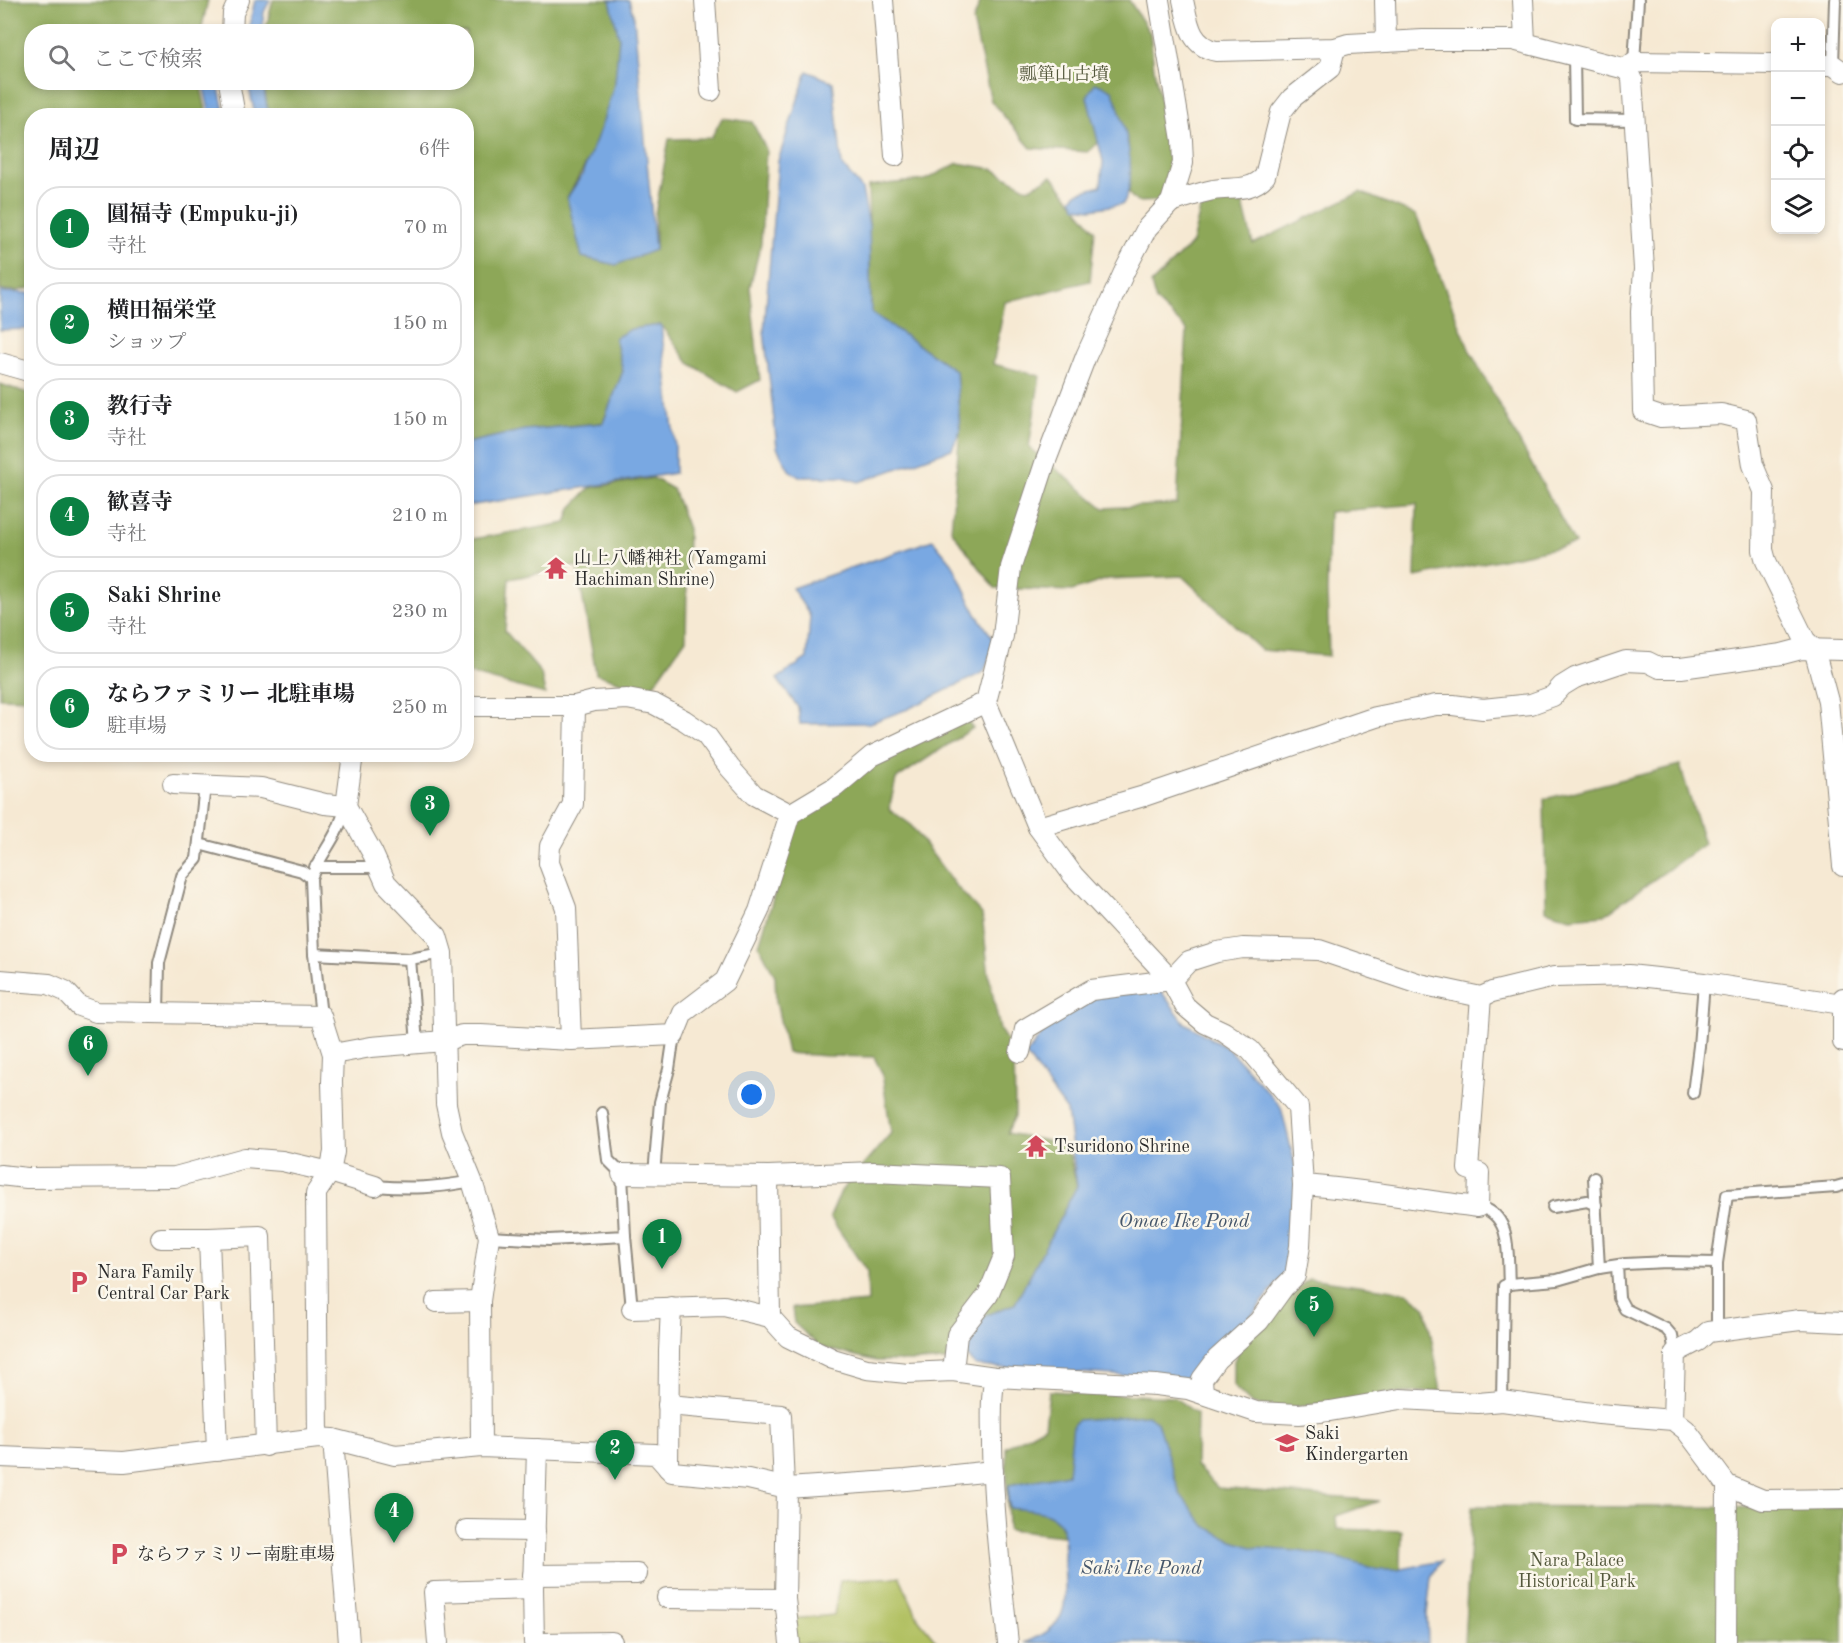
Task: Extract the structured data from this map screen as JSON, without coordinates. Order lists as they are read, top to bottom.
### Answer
{
  "water": ["Omae Ike Pond", "Saki Ike Pond"],
  "parks": ["瓢箪山古墳", "Nara Palace Historical Park"],
  "places": {
    "temple": ["山上八幡神社 (Yamgami Hachiman Shrine)", "Tsuridono Shrine"],
    "parking": ["Nara Family Central Car Park", "ならファミリー南駐車場"],
    "school or university": ["Saki Kindergarten"]
  },
  "page": {
    "map_buttons": ["+", "−"],
    "search": "ここで検索",
    "heading": ["周辺", "6件"],
    "list": [
      {
        "mark": "1",
        "name": "圓福寺 (Empuku-ji)",
        "note": "寺社",
        "value": "70 m"
      },
      {
        "mark": "2",
        "name": "横田福栄堂",
        "note": "ショップ",
        "value": "150 m"
      },
      {
        "mark": "3",
        "name": "教行寺",
        "note": "寺社",
        "value": "150 m"
      },
      {
        "mark": "4",
        "name": "歓喜寺",
        "note": "寺社",
        "value": "210 m"
      },
      {
        "mark": "5",
        "name": "Saki Shrine",
        "note": "寺社",
        "value": "230 m"
      },
      {
        "mark": "6",
        "name": "ならファミリー 北駐車場",
        "note": "駐車場",
        "value": "250 m"
      }
    ],
    "pins": [
      "3",
      "6",
      "1",
      "5",
      "2",
      "4"
    ]
  }
}
